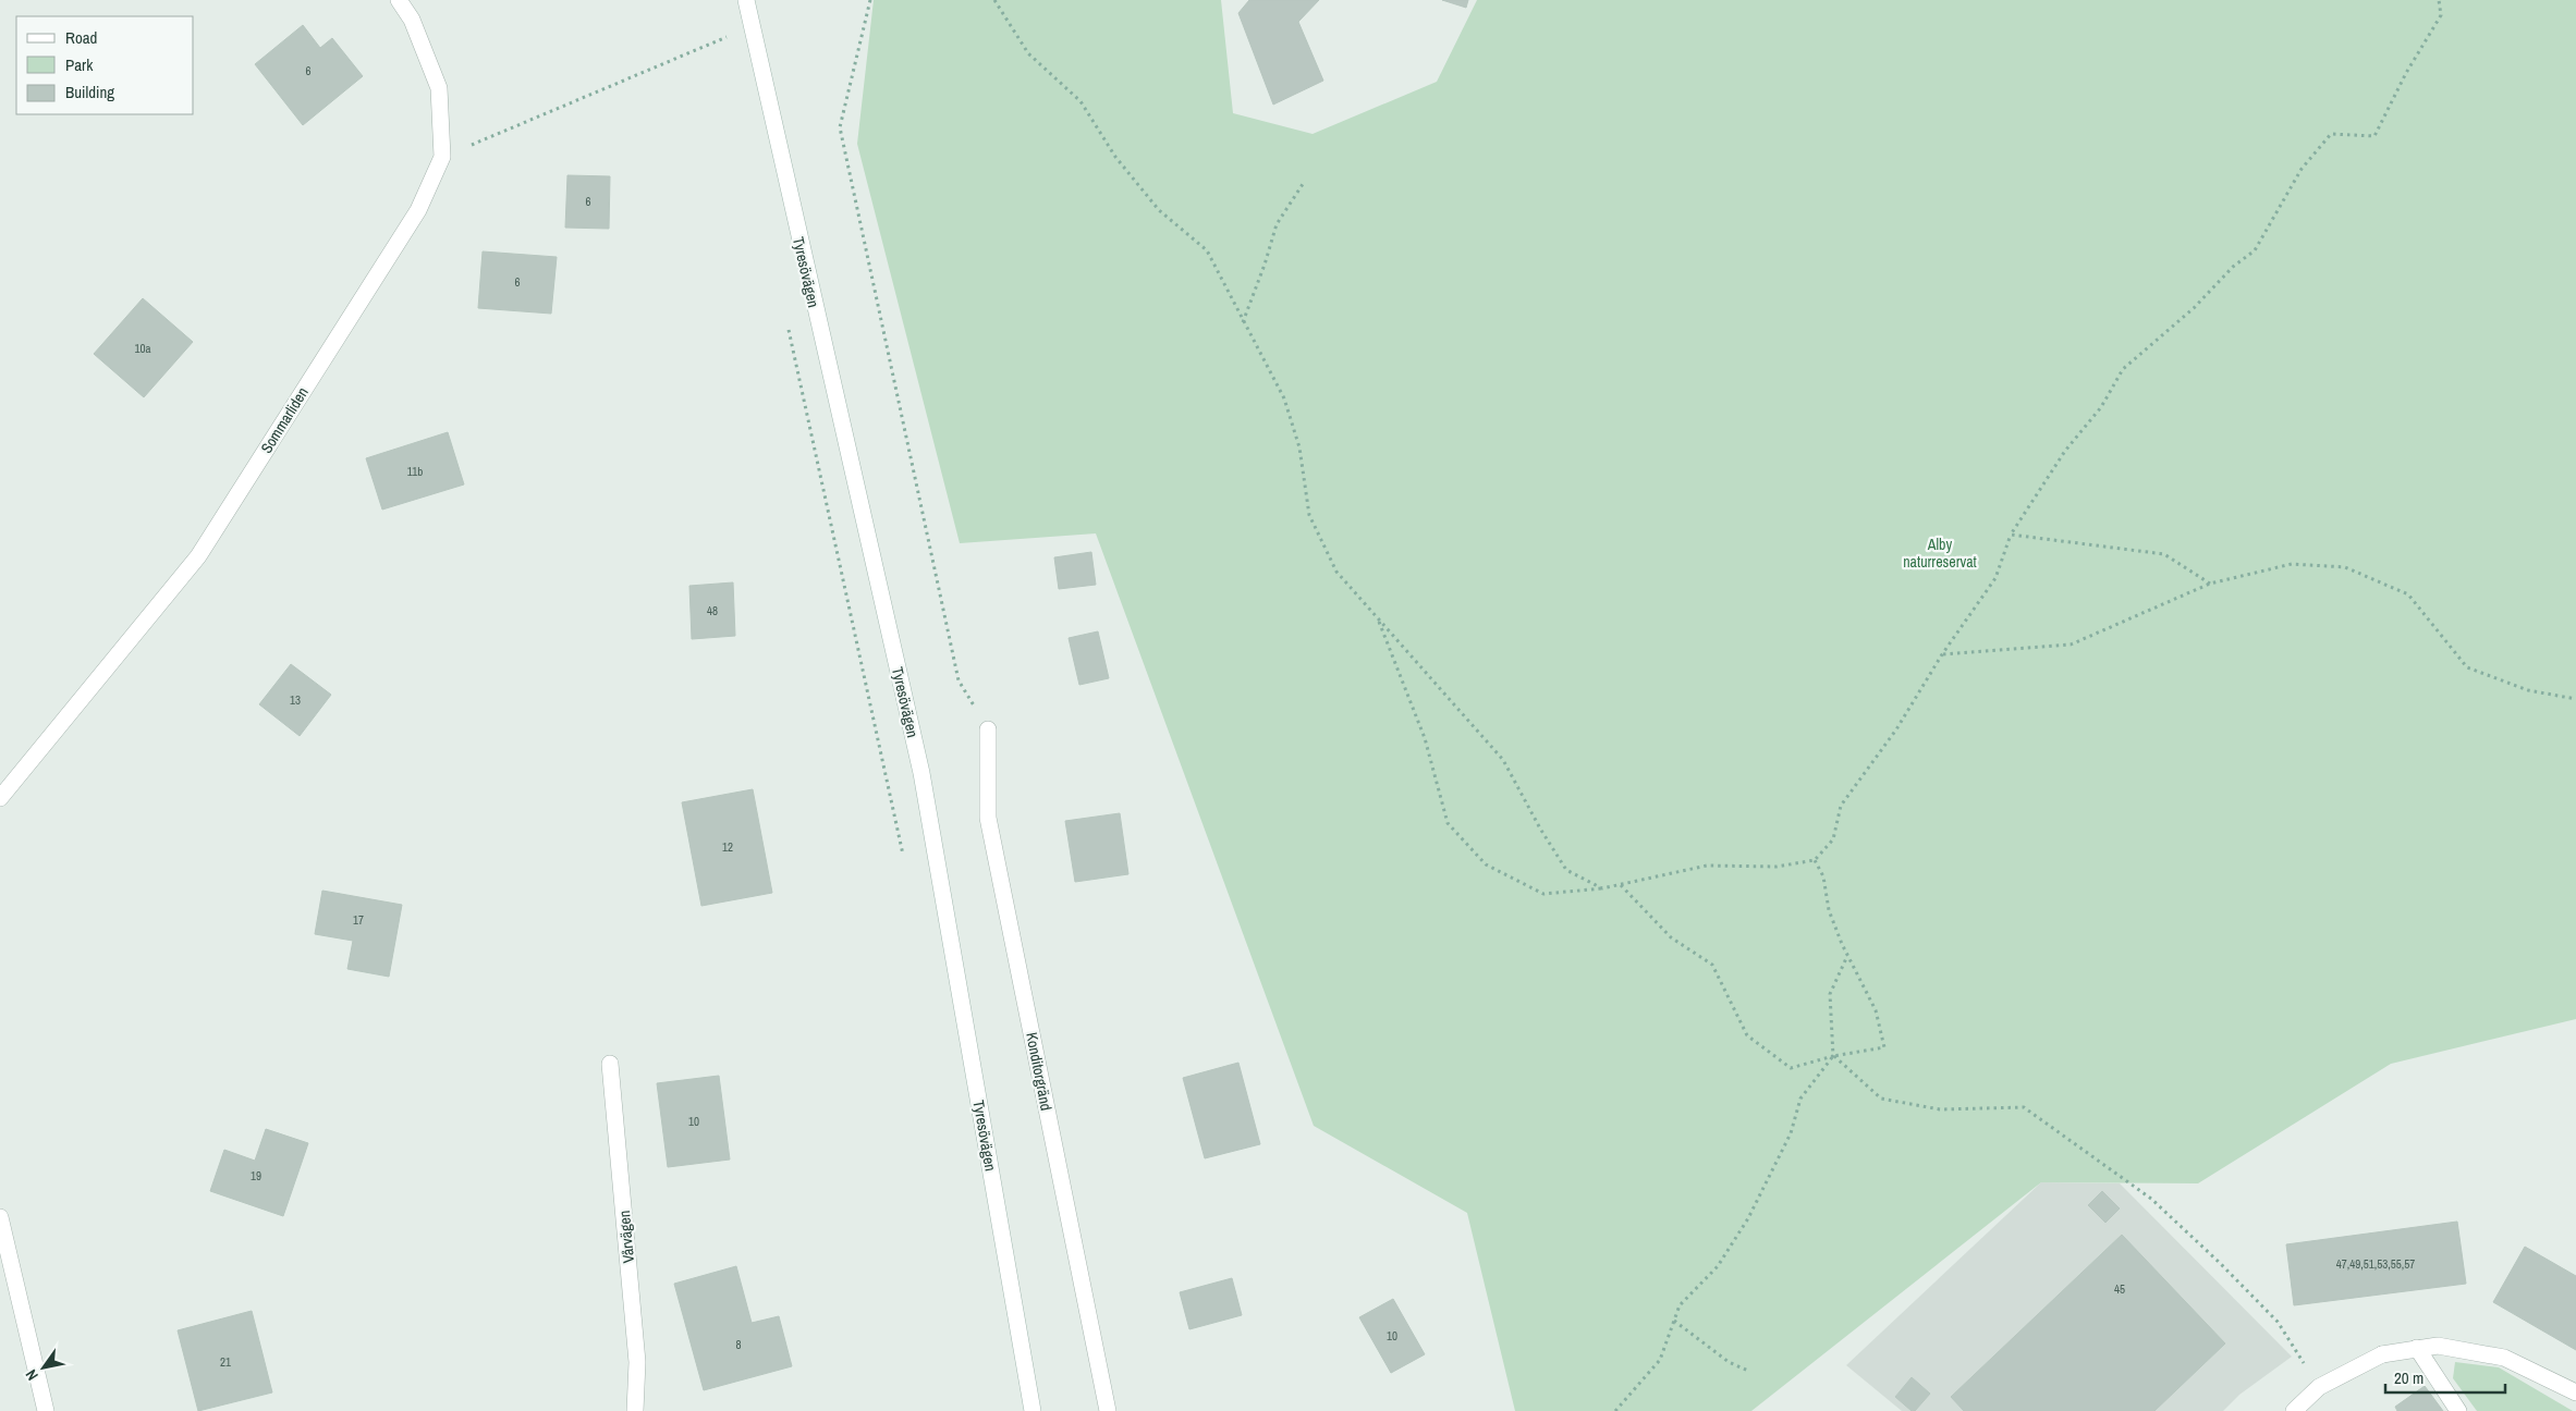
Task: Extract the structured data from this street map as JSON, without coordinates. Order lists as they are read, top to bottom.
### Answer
{
  "streets": {
    "street": [
      "Tyresövägen",
      "Sommarliden",
      "Konditorgränd",
      "Vårvägen"
    ]
  },
  "parks": ["Alby naturreservat"],
  "house_numbers": [
    "6",
    "6",
    "6",
    "10a",
    "11b",
    "48",
    "13",
    "12",
    "17",
    "10",
    "19",
    "47,49,51,53,55,57",
    "45",
    "10",
    "8",
    "21"
  ],
  "legend": ["Road", "Park", "Building"],
  "scale_bar": "20 m",
  "north": "bottom left"
}
